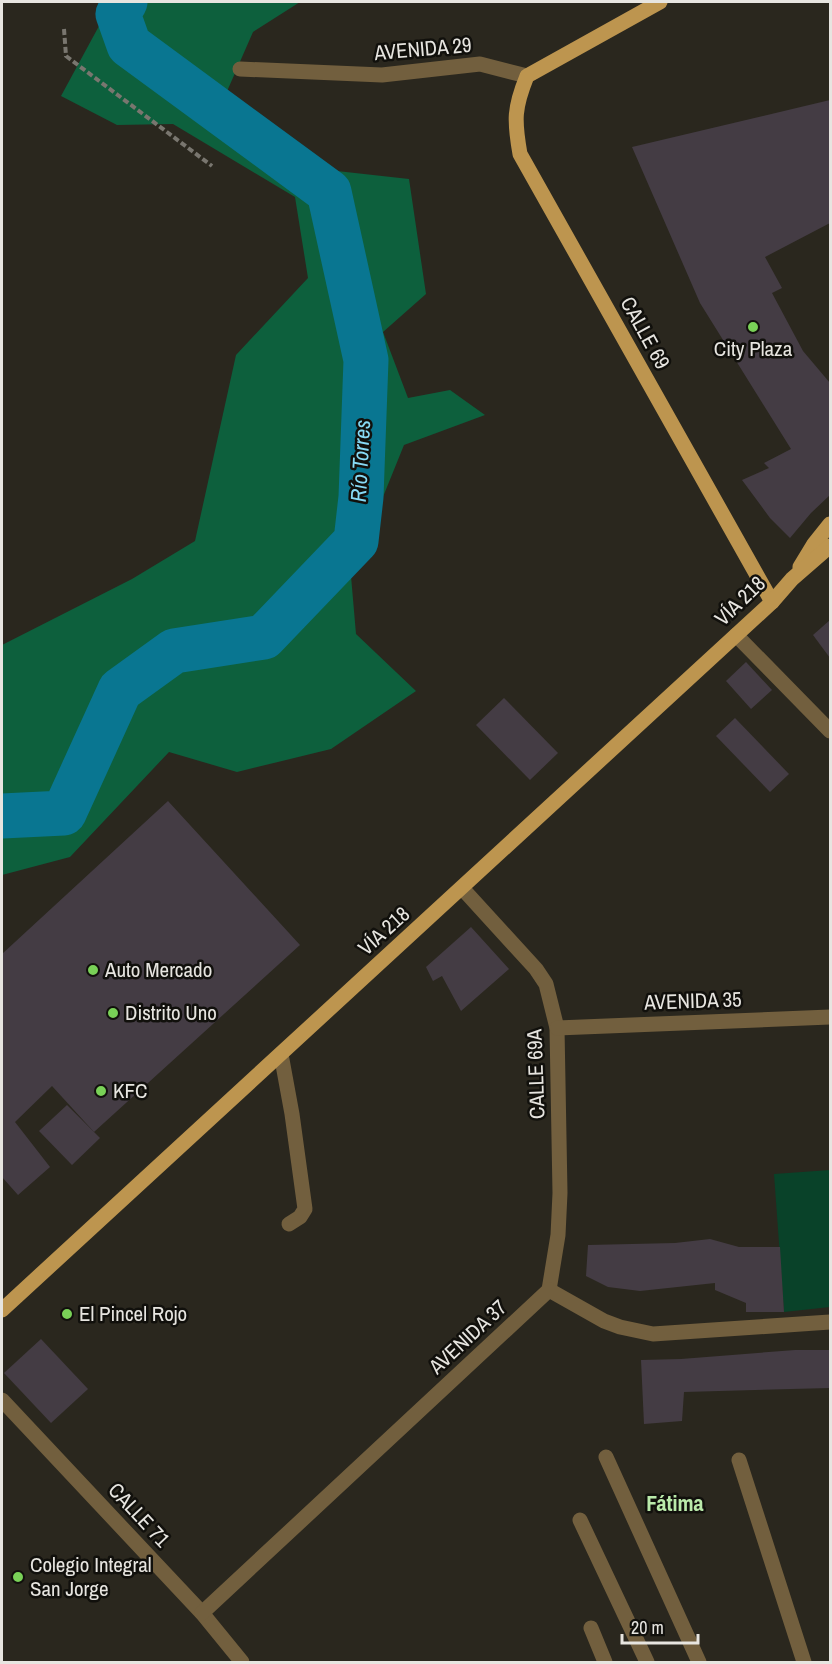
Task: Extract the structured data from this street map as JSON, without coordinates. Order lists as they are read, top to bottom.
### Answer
{
  "streets": {
    "main road": ["CALLE 69", "VÍA 218"],
    "street": [
      "AVENIDA 29",
      "AVENIDA 35",
      "CALLE 69A",
      "AVENIDA 37",
      "CALLE 71"
    ]
  },
  "crossings": [
    ["AVENIDA 29", "CALLE 69"],
    ["CALLE 69", "VÍA 218"],
    ["VÍA 218", "CALLE 69A"],
    ["AVENIDA 35", "CALLE 69A"],
    ["CALLE 69A", "AVENIDA 37"],
    ["AVENIDA 37", "CALLE 71"]
  ],
  "districts": ["Fátima"],
  "water": ["Río Torres"],
  "places": [
    "City Plaza",
    "Auto Mercado",
    "Distrito Uno",
    "KFC",
    "El Pincel Rojo",
    "Colegio Integral San Jorge"
  ],
  "scale_bar": "20 m"
}
